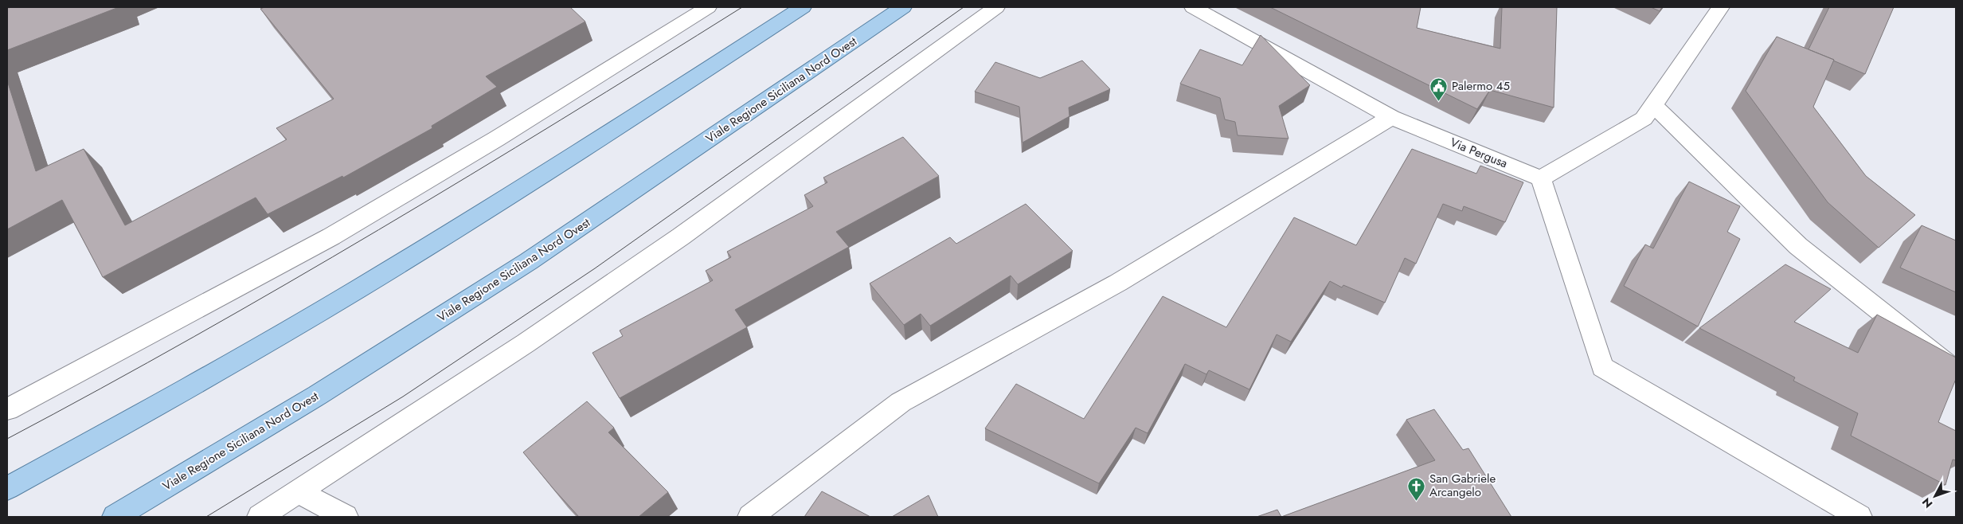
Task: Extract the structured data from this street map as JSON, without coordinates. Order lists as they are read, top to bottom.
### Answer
{
  "streets": {
    "main road": ["Viale Regione Siciliana Nord Ovest"],
    "street": ["Via Pergusa"]
  },
  "places": {
    "public building": ["Palermo 45"],
    "church": ["San Gabriele Arcangelo"]
  },
  "north": "bottom left"
}
